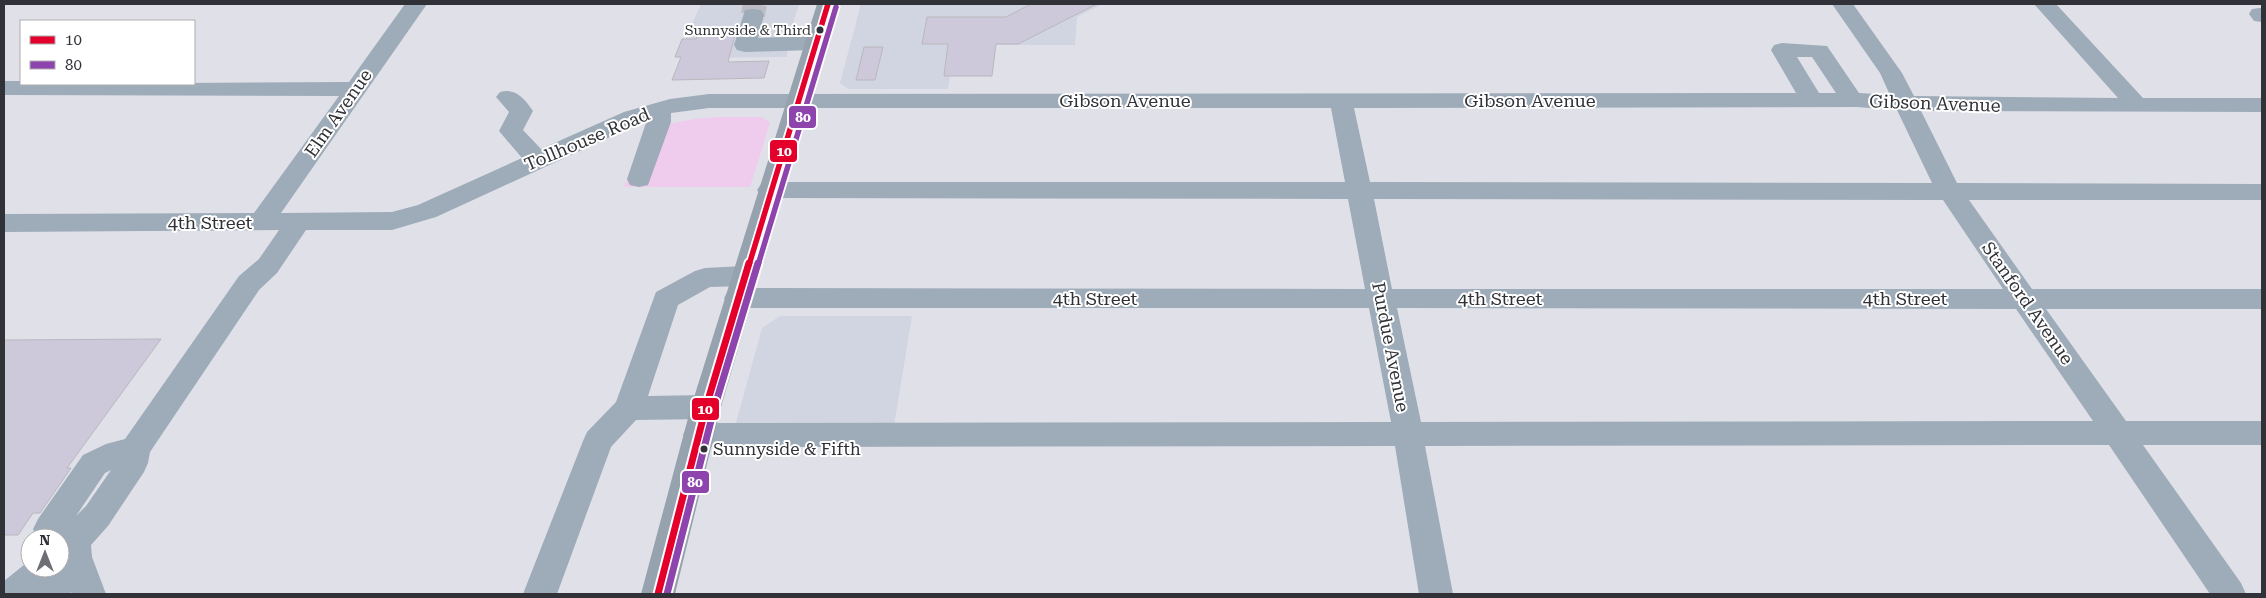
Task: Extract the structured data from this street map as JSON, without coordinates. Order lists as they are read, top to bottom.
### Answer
{
  "streets": {
    "street": [
      "Gibson Avenue",
      "Elm Avenue",
      "Tollhouse Road",
      "4th Street",
      "Stanford Avenue",
      "Purdue Avenue"
    ]
  },
  "crossings": [
    ["Gibson Avenue", "Tollhouse Road"],
    ["Gibson Avenue", "Stanford Avenue"],
    ["Gibson Avenue", "Purdue Avenue"],
    ["Elm Avenue", "4th Street"],
    ["Tollhouse Road", "4th Street"],
    ["4th Street", "Stanford Avenue"],
    ["4th Street", "Purdue Avenue"]
  ],
  "places": ["Sunnyside & Third", "Sunnyside & Fifth"],
  "lines": ["transit line 10", "transit line 80"],
  "legend": ["10", "80"],
  "north": "top"
}
